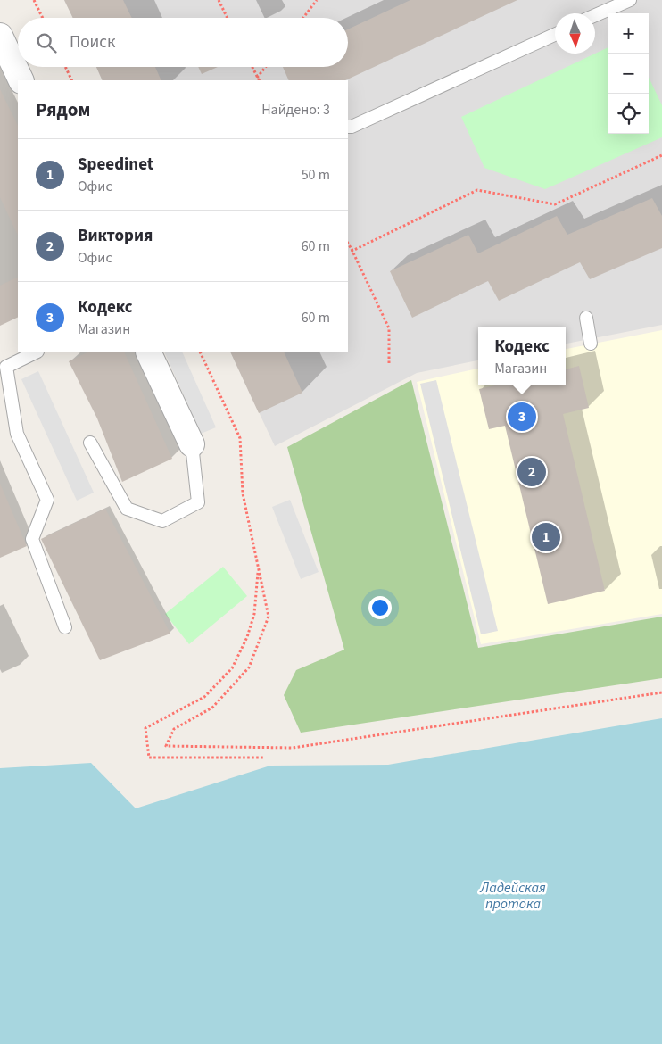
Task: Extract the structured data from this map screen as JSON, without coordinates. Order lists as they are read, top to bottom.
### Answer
{
  "water": ["Ладейская протока"],
  "north": "bottom",
  "page": {
    "map_buttons": ["+", "−"],
    "search": "Поиск",
    "heading": ["Рядом", "Найдено: 3"],
    "list": [
      {
        "mark": "1",
        "name": "Speedinet",
        "note": "Офис",
        "value": "50 m"
      },
      {
        "mark": "2",
        "name": "Виктория",
        "note": "Офис",
        "value": "60 m"
      },
      {
        "mark": "3",
        "name": "Кодекс",
        "note": "Магазин",
        "value": "60 m"
      }
    ],
    "popup": ["Кодекс", "Магазин"],
    "pins": ["3", "2", "1"]
  }
}
